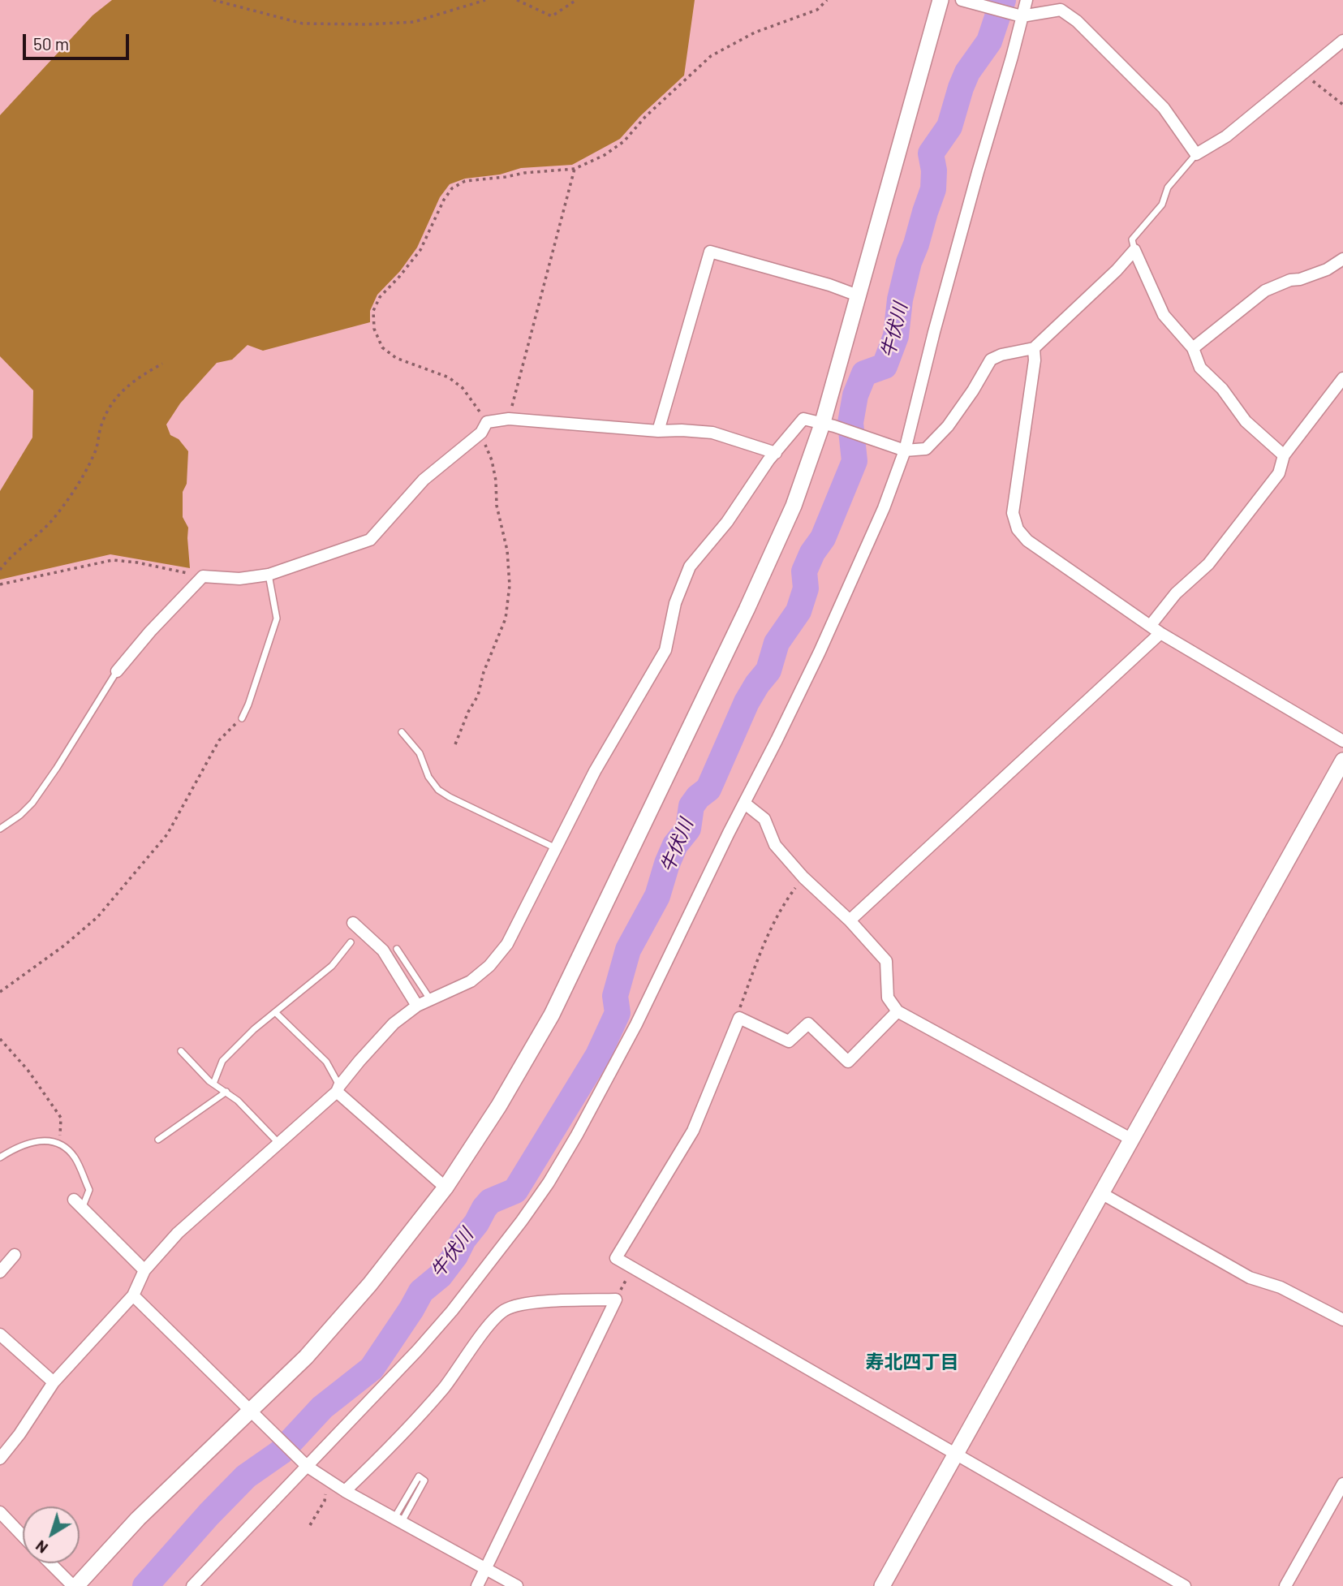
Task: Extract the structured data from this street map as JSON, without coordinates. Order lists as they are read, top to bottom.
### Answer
{
  "districts": ["寿北四丁目"],
  "water": ["牛伏川"],
  "scale_bar": "50 m",
  "north": "bottom left"
}
